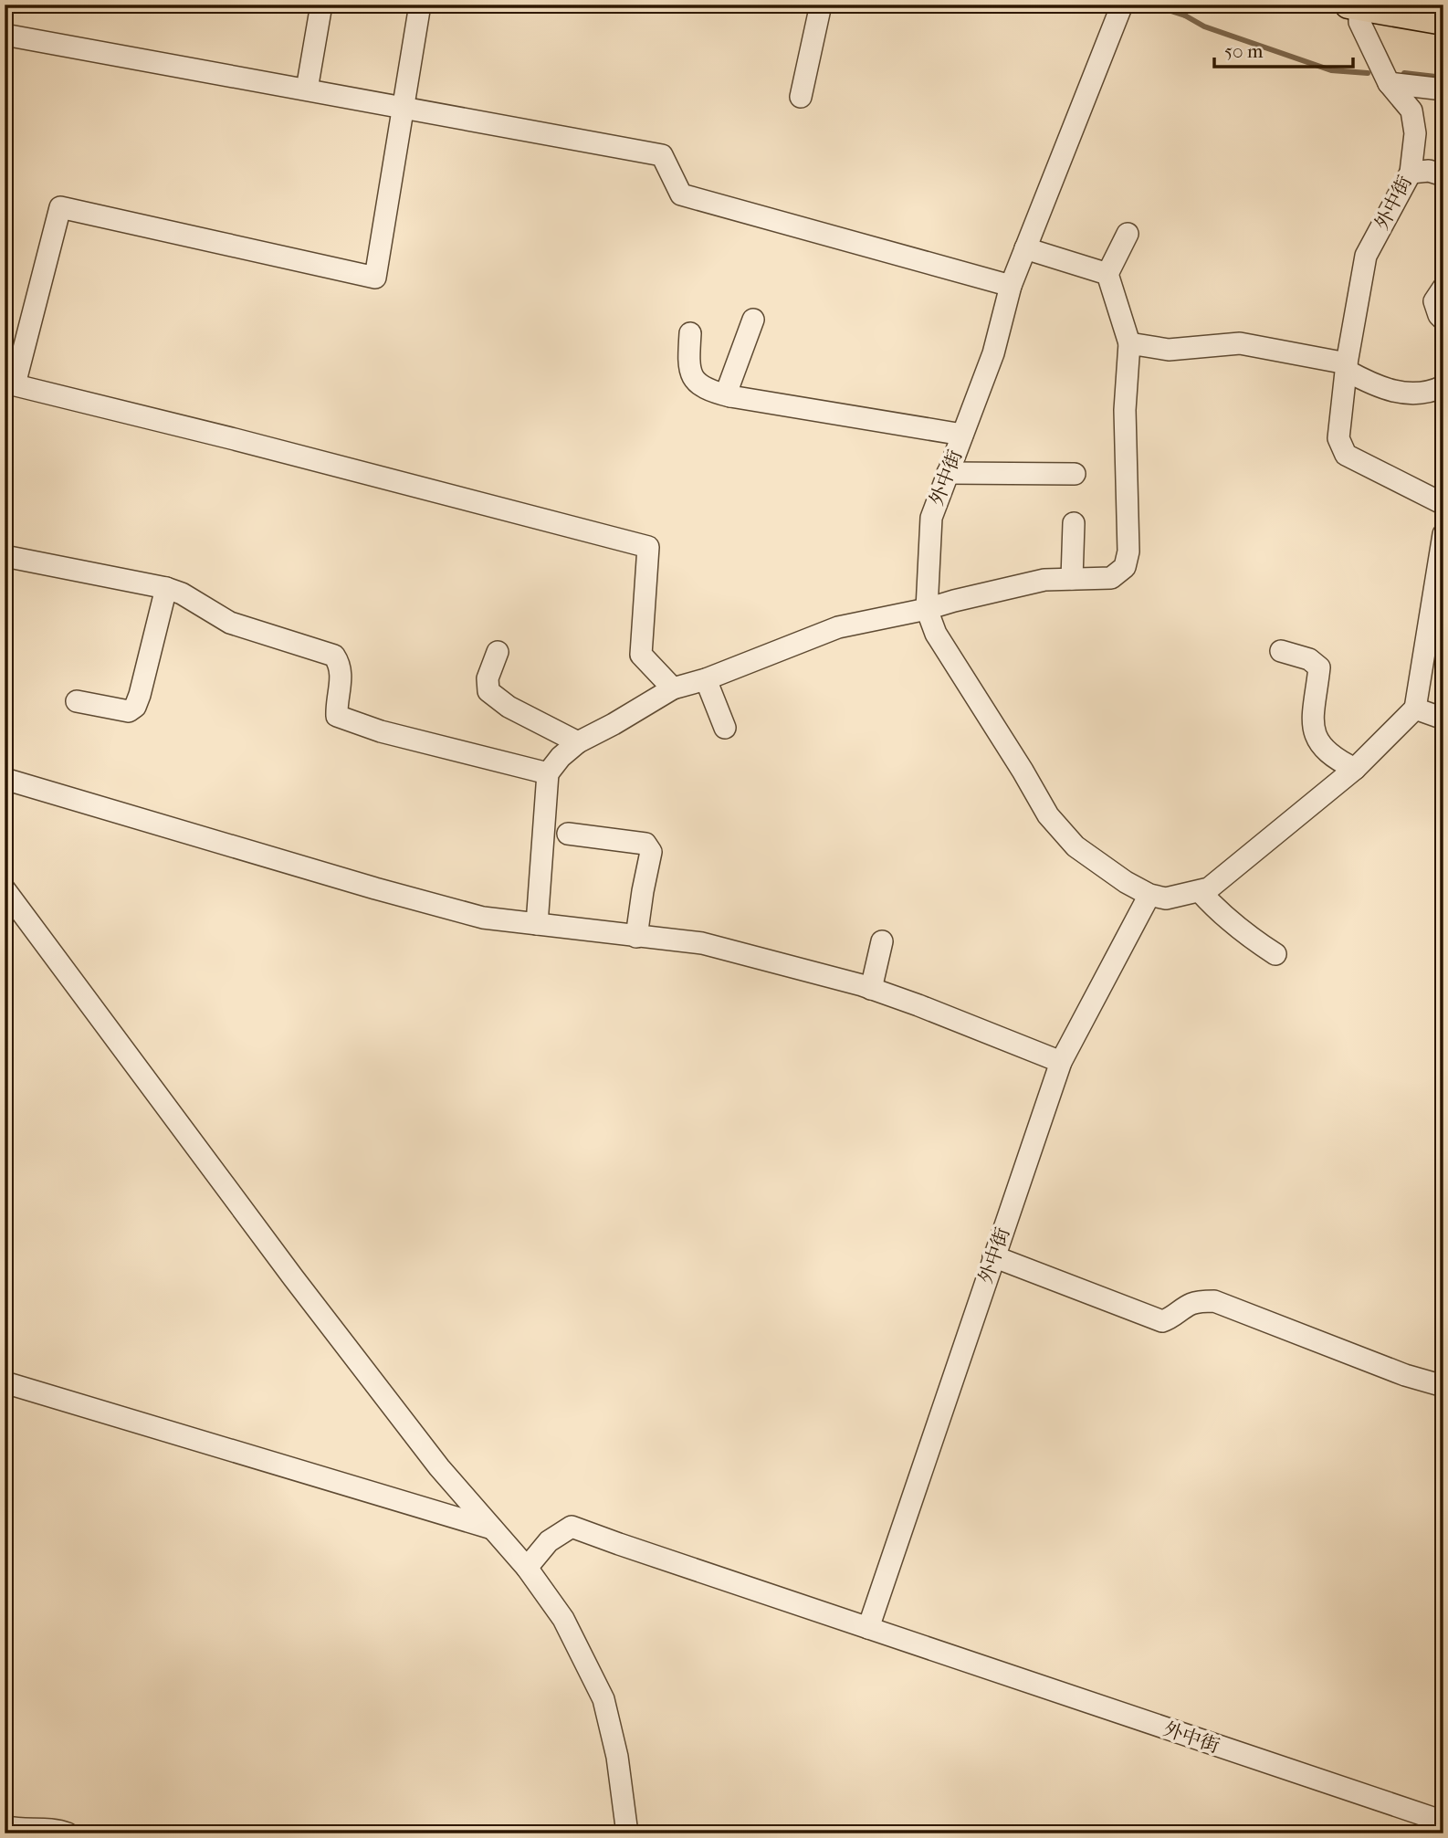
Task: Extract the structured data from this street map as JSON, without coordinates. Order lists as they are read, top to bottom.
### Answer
{
  "streets": {
    "street": ["外中街"]
  },
  "scale_bar": "50 m"
}
